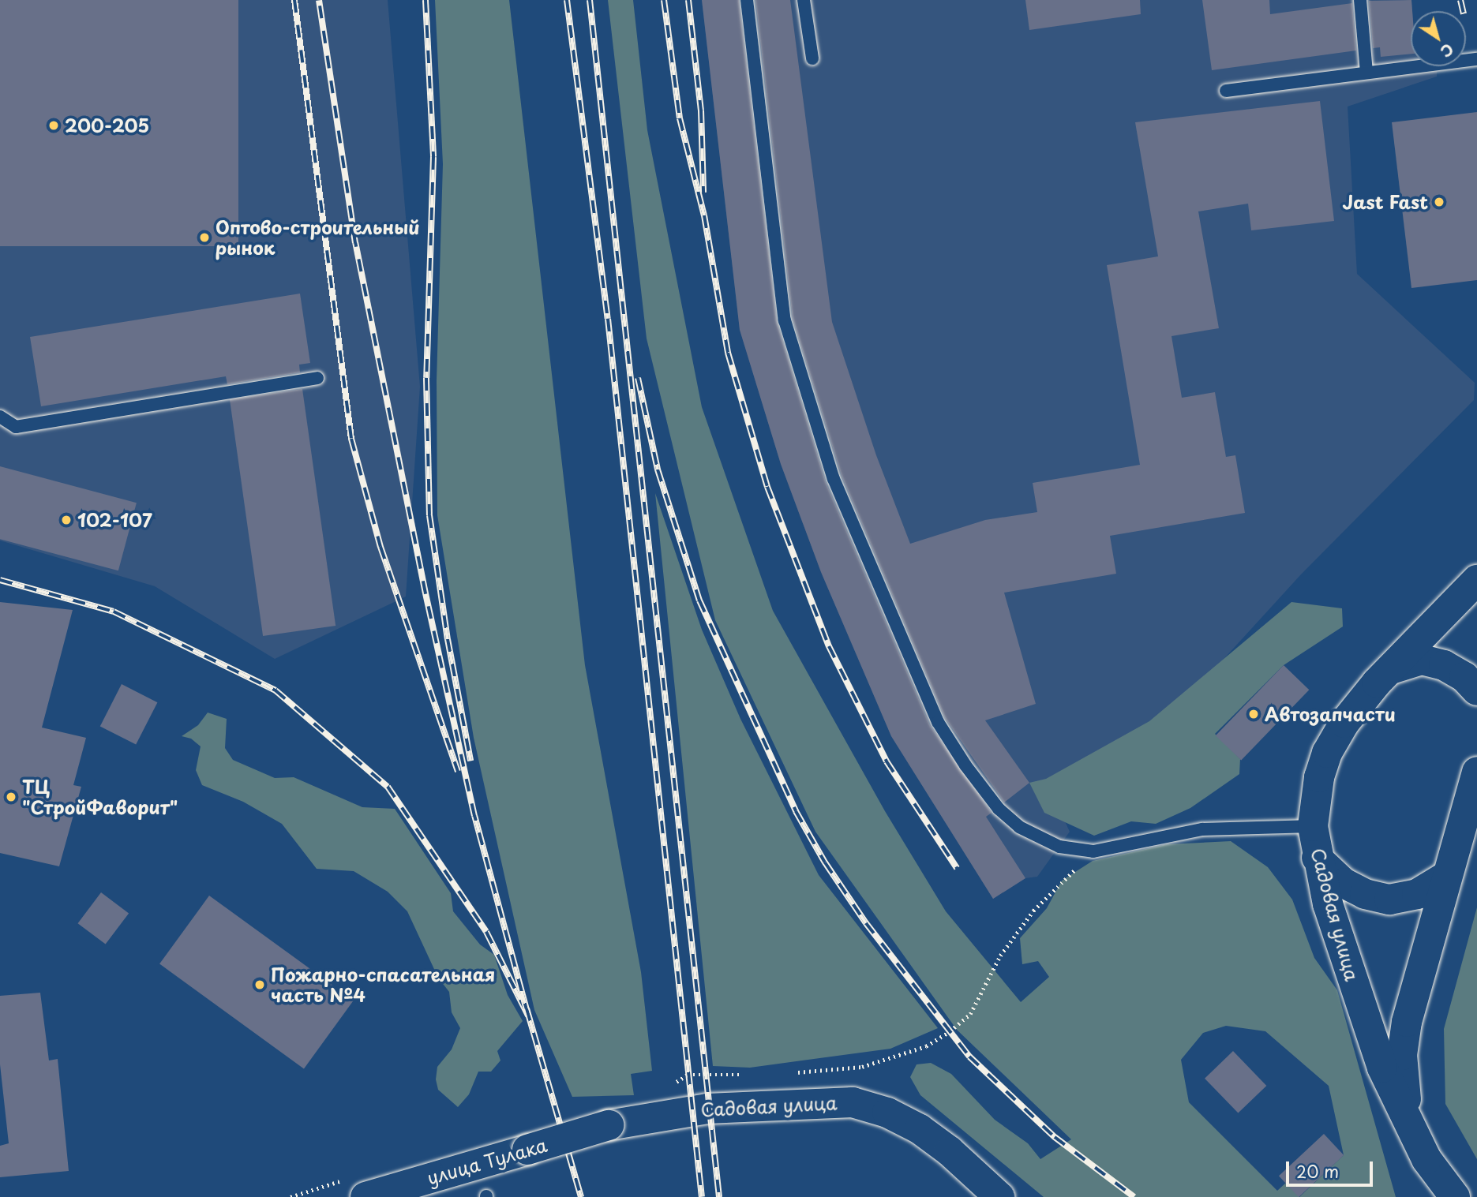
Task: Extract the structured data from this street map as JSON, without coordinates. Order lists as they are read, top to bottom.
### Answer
{
  "streets": {
    "street": ["Садовая улица", "улица Тулака"]
  },
  "crossings": [
    ["Садовая улица", "улица Тулака"]
  ],
  "places": [
    "200-205",
    "Jast Fast",
    "Оптово-строительный рынок",
    "102-107",
    "Автозапчасти",
    "ТЦ \"СтройФаворит\"",
    "Пожарно-спасательная часть №4"
  ],
  "scale_bar": "20 m",
  "north": "bottom right"
}
